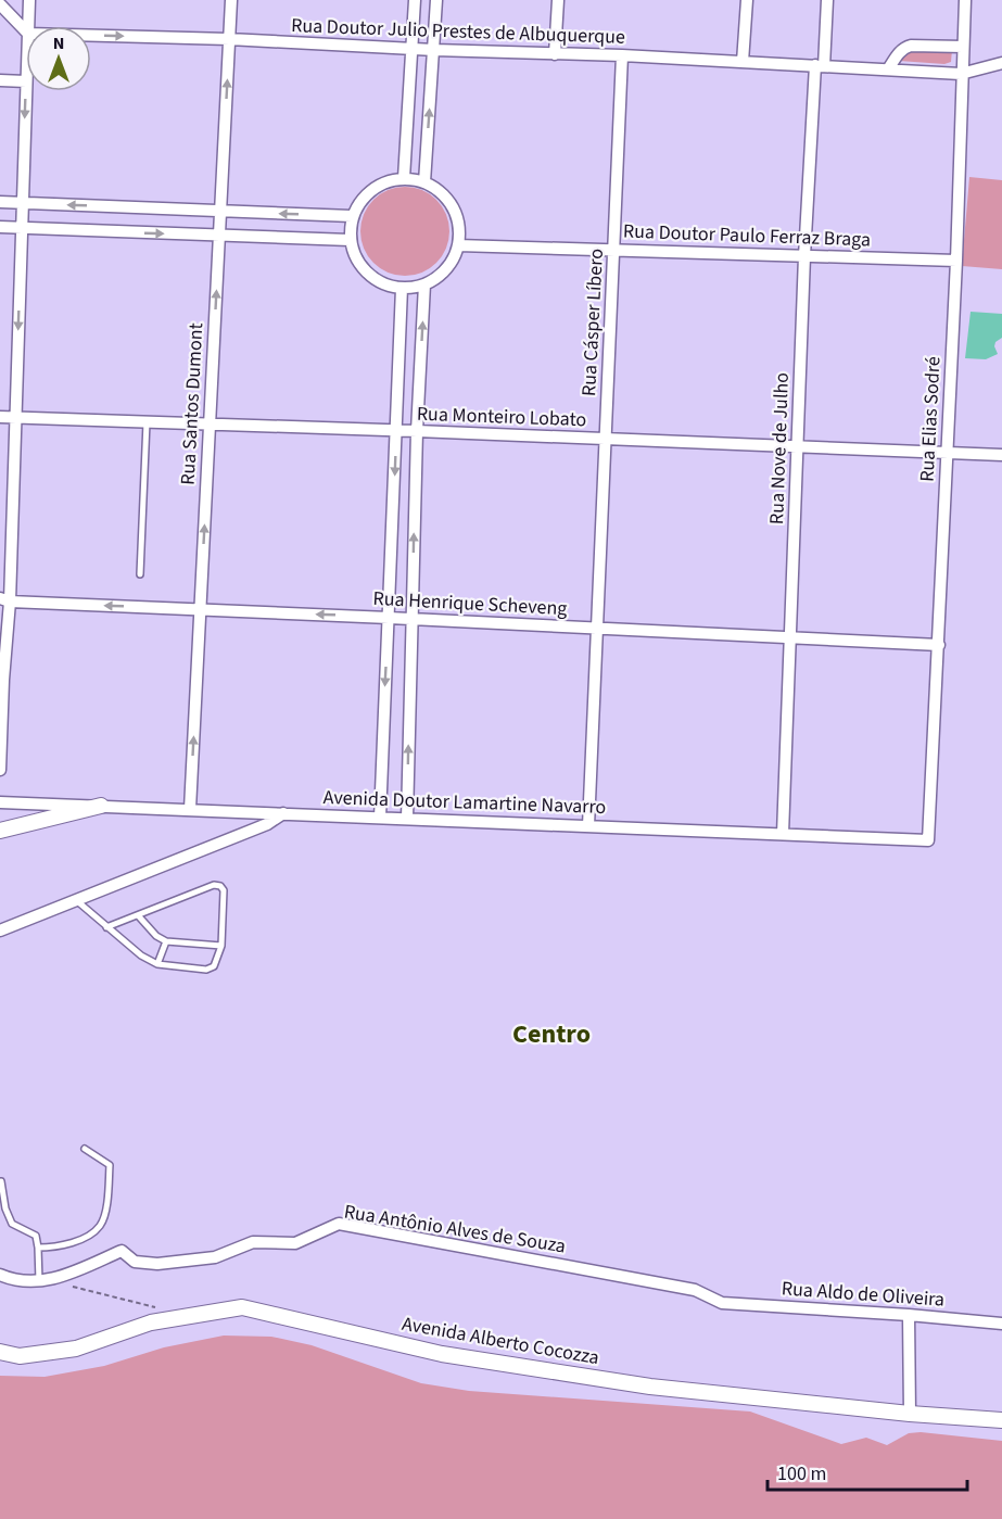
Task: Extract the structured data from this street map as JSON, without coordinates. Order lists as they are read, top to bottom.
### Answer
{
  "streets": {
    "street": [
      "Rua Doutor Julio Prestes de Albuquerque",
      "Rua Doutor Paulo Ferraz Braga",
      "Rua Cásper Líbero",
      "Rua Santos Dumont",
      "Rua Monteiro Lobato",
      "Rua Elias Sodré",
      "Rua Nove de Julho",
      "Rua Henrique Scheveng",
      "Avenida Doutor Lamartine Navarro",
      "Rua Antônio Alves de Souza",
      "Rua Aldo de Oliveira",
      "Avenida Alberto Cocozza"
    ]
  },
  "crossings": [
    ["Rua Doutor Julio Prestes de Albuquerque", "Rua Cásper Líbero"],
    ["Rua Doutor Julio Prestes de Albuquerque", "Rua Santos Dumont"],
    ["Rua Doutor Julio Prestes de Albuquerque", "Rua Elias Sodré"],
    ["Rua Doutor Julio Prestes de Albuquerque", "Rua Nove de Julho"],
    ["Rua Doutor Paulo Ferraz Braga", "Rua Cásper Líbero"],
    ["Rua Doutor Paulo Ferraz Braga", "Rua Elias Sodré"],
    ["Rua Doutor Paulo Ferraz Braga", "Rua Nove de Julho"],
    ["Rua Cásper Líbero", "Rua Monteiro Lobato"],
    ["Rua Cásper Líbero", "Rua Henrique Scheveng"],
    ["Rua Cásper Líbero", "Avenida Doutor Lamartine Navarro"],
    ["Rua Santos Dumont", "Rua Monteiro Lobato"],
    ["Rua Santos Dumont", "Rua Henrique Scheveng"],
    ["Rua Santos Dumont", "Avenida Doutor Lamartine Navarro"],
    ["Rua Monteiro Lobato", "Rua Elias Sodré"],
    ["Rua Monteiro Lobato", "Rua Nove de Julho"],
    ["Rua Elias Sodré", "Rua Henrique Scheveng"],
    ["Rua Elias Sodré", "Avenida Doutor Lamartine Navarro"],
    ["Rua Nove de Julho", "Rua Henrique Scheveng"],
    ["Rua Nove de Julho", "Avenida Doutor Lamartine Navarro"],
    ["Rua Antônio Alves de Souza", "Rua Aldo de Oliveira"]
  ],
  "one_way": ["Rua Santos Dumont", "Rua Henrique Scheveng"],
  "districts": ["Centro"],
  "scale_bar": "100 m",
  "north": "top"
}
